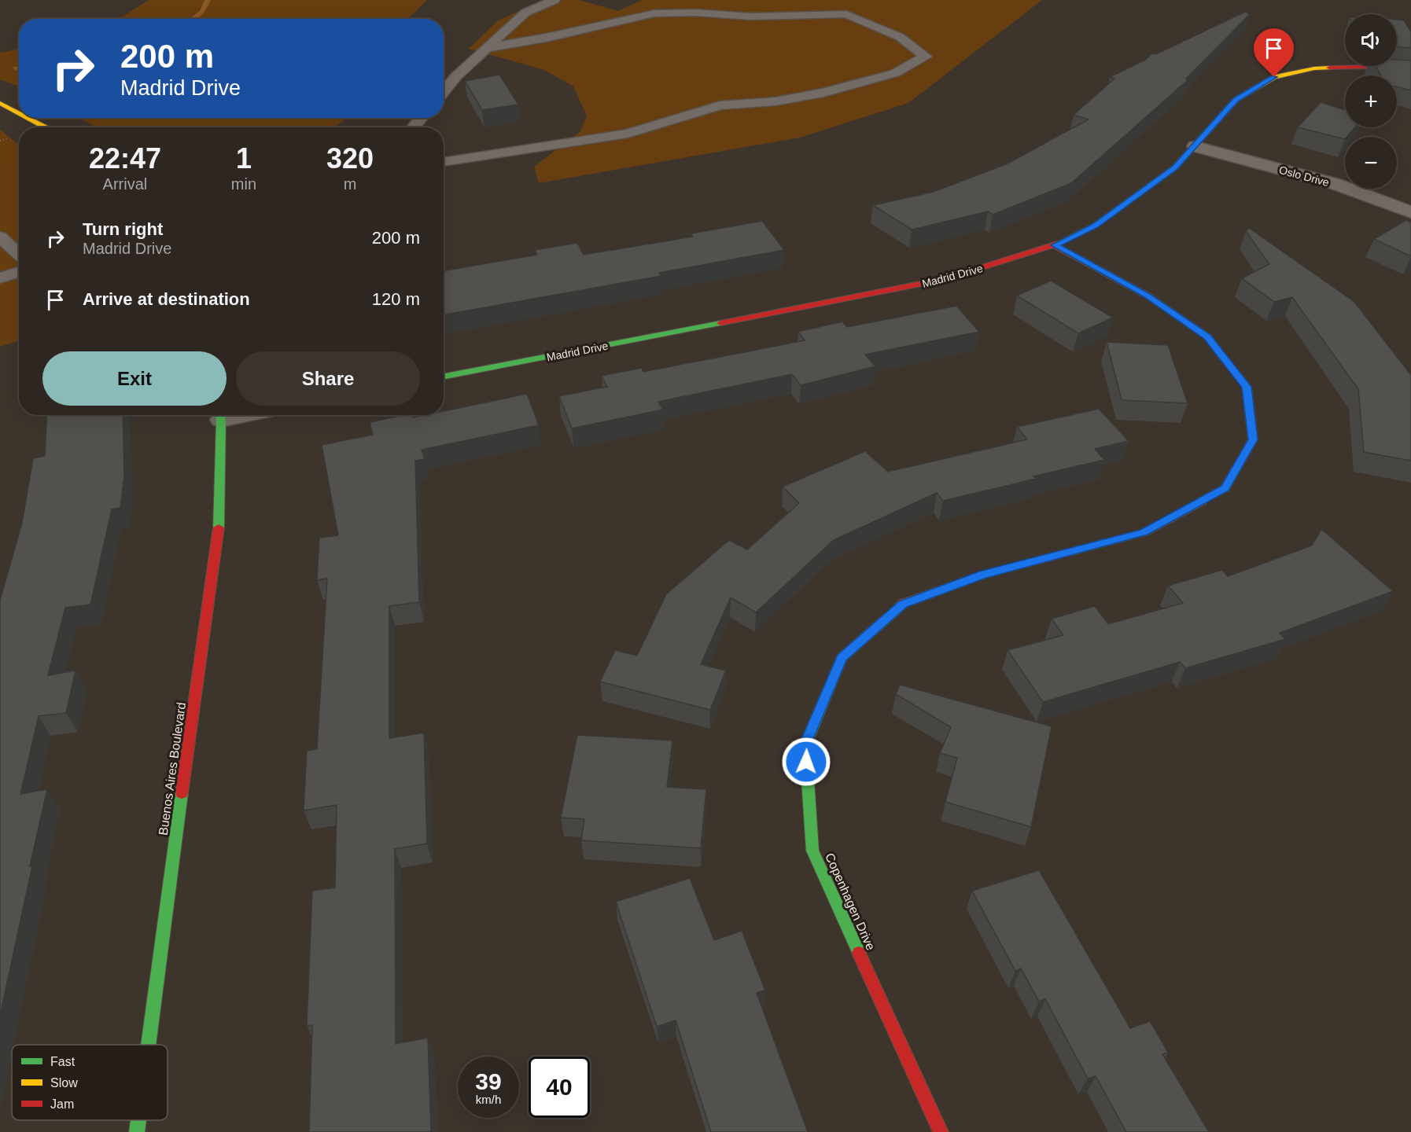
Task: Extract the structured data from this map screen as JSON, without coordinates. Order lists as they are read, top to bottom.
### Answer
{
  "streets": {
    "street": [
      "Oslo Drive",
      "Madrid Drive",
      "Buenos Aires Boulevard",
      "Copenhagen Drive"
    ]
  },
  "crossings": [
    ["Oslo Drive", "Madrid Drive"],
    ["Madrid Drive", "Copenhagen Drive"]
  ],
  "legend": ["Fast", "Slow", "Jam"],
  "page": {
    "map_buttons": ["+", "−"],
    "turn": ["200 m", "Madrid Drive"],
    "eta": [
      "22:47",
      "Arrival",
      "1",
      "min",
      "320",
      "m"
    ],
    "list": [
      {
        "name": "Turn right",
        "note": "Madrid Drive",
        "value": "200 m"
      },
      {
        "name": "Arrive at destination",
        "value": "120 m"
      }
    ],
    "buttons": ["Exit", "Share"],
    "speed": "39 km/h",
    "limit": "40"
  }
}
